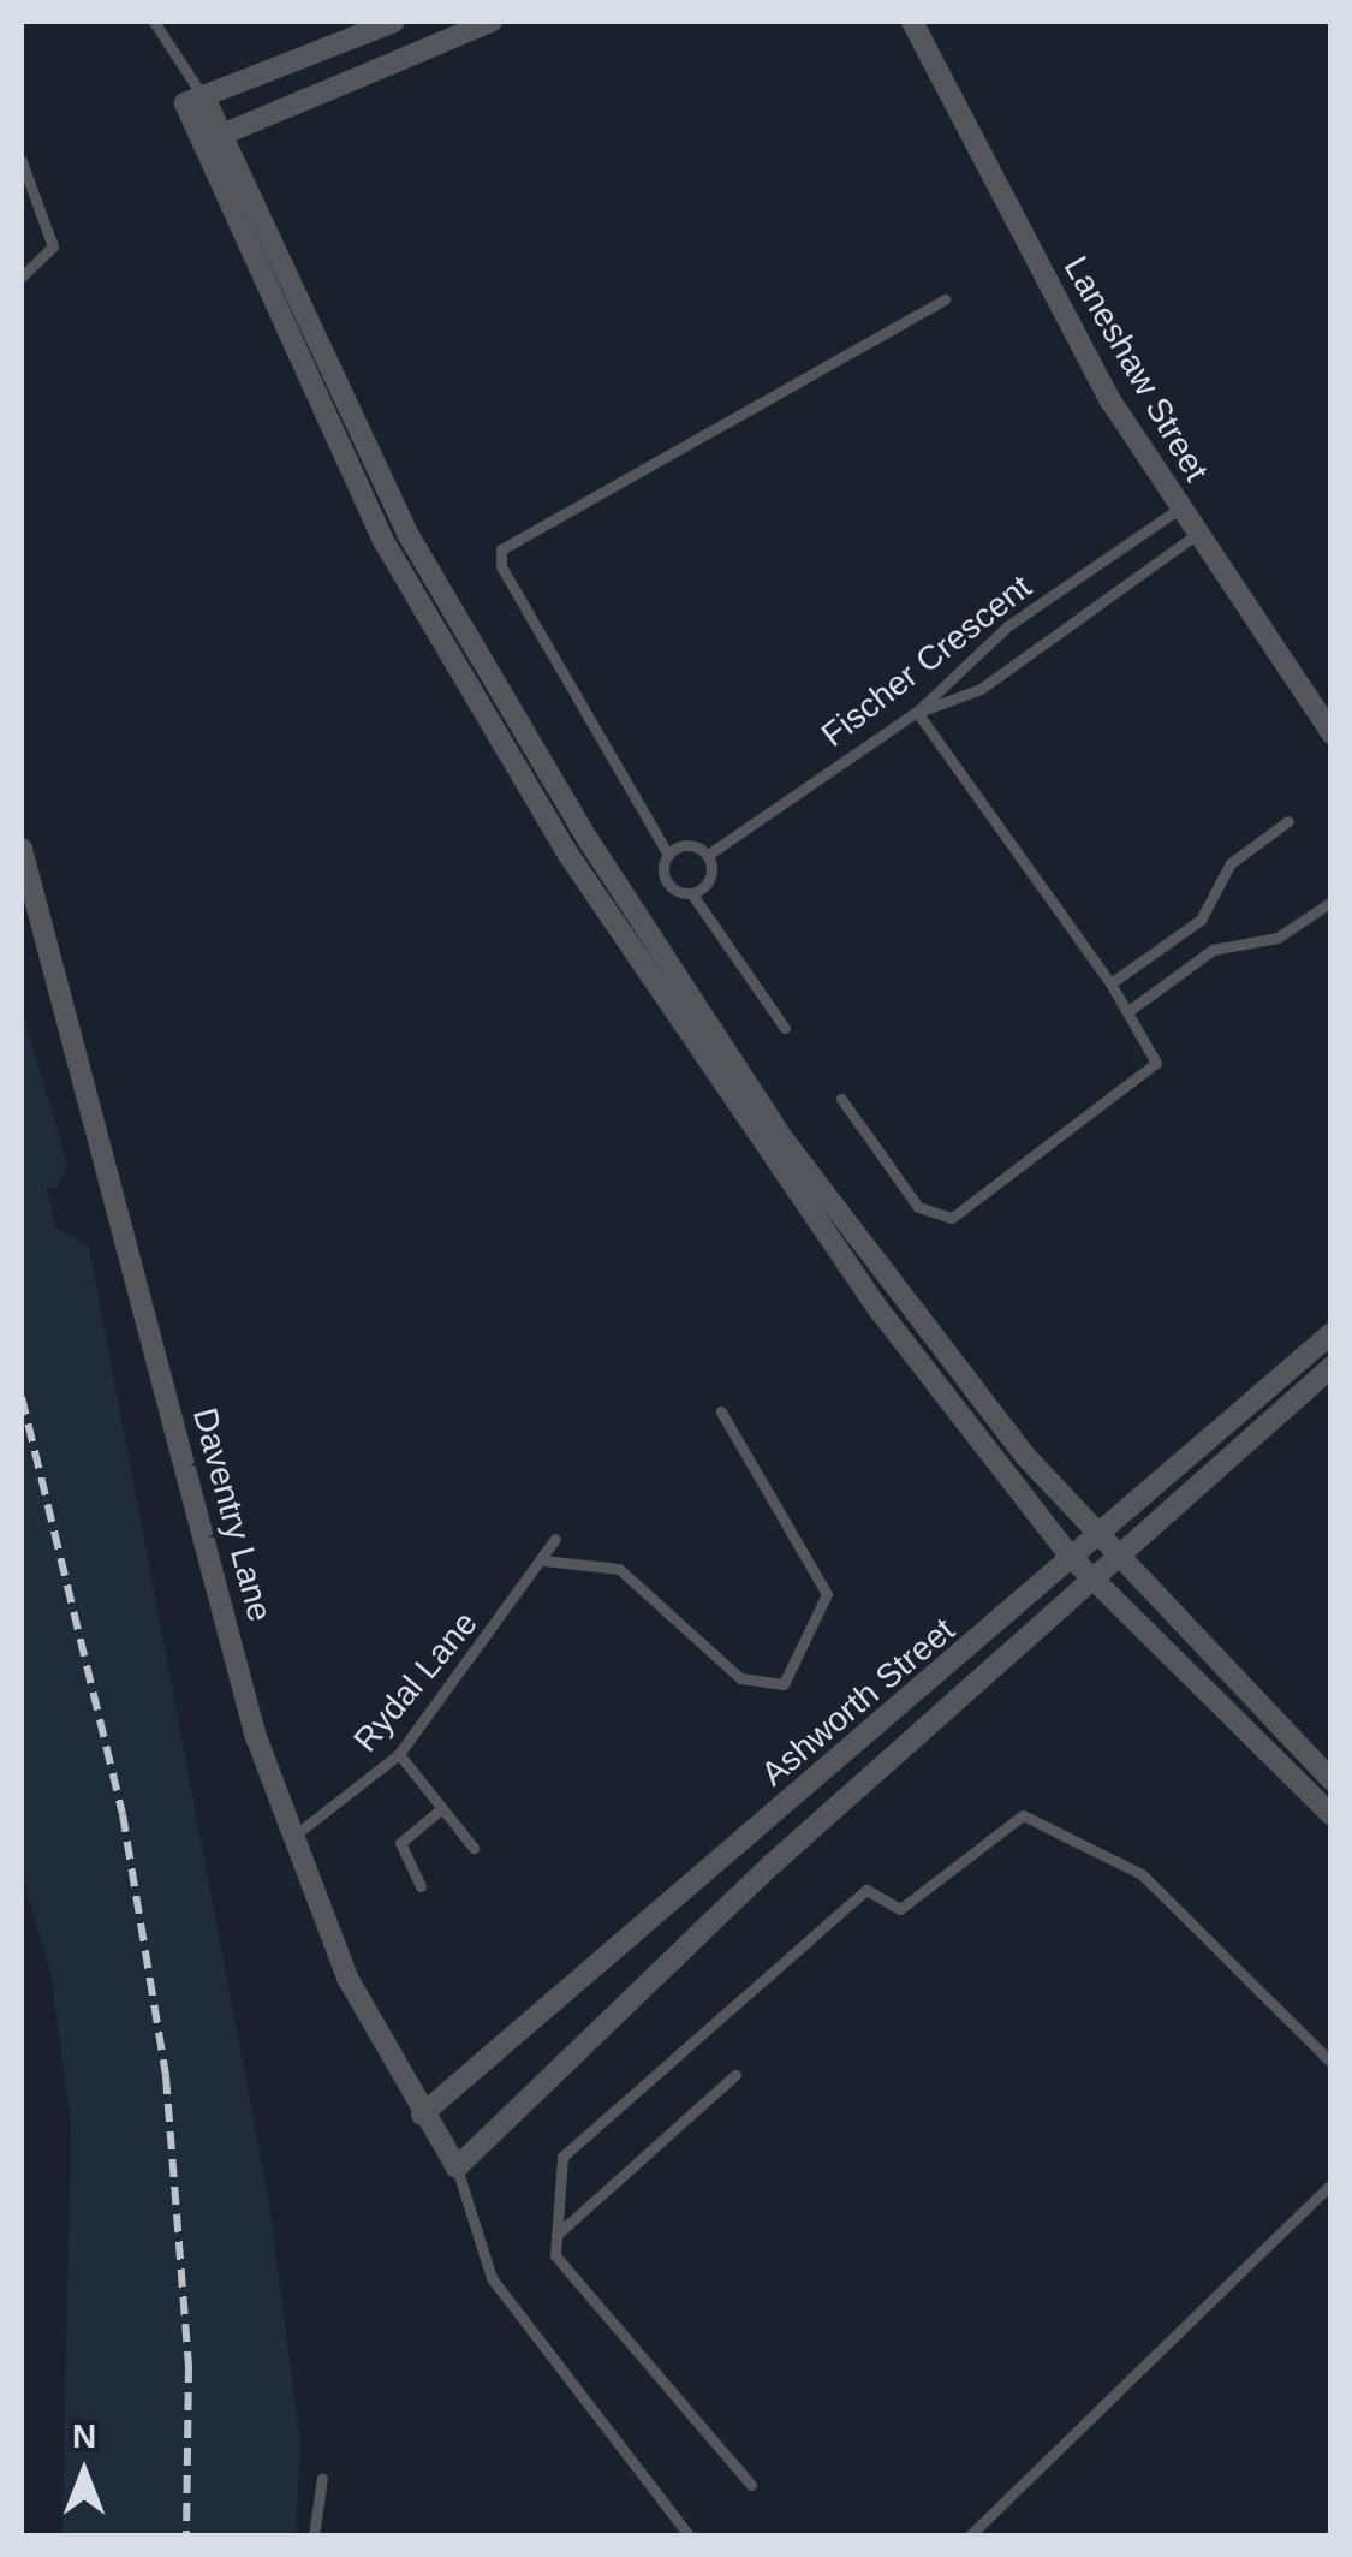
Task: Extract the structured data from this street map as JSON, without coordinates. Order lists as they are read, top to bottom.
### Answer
{
  "streets": {
    "street": ["Laneshaw Street", "Daventry Lane", "Ashworth Street"],
    "lane": ["Fischer Crescent", "Rydal Lane"]
  },
  "crossings": [
    ["Laneshaw Street", "Fischer Crescent"],
    ["Daventry Lane", "Rydal Lane"],
    ["Daventry Lane", "Ashworth Street"]
  ],
  "north": "top"
}
